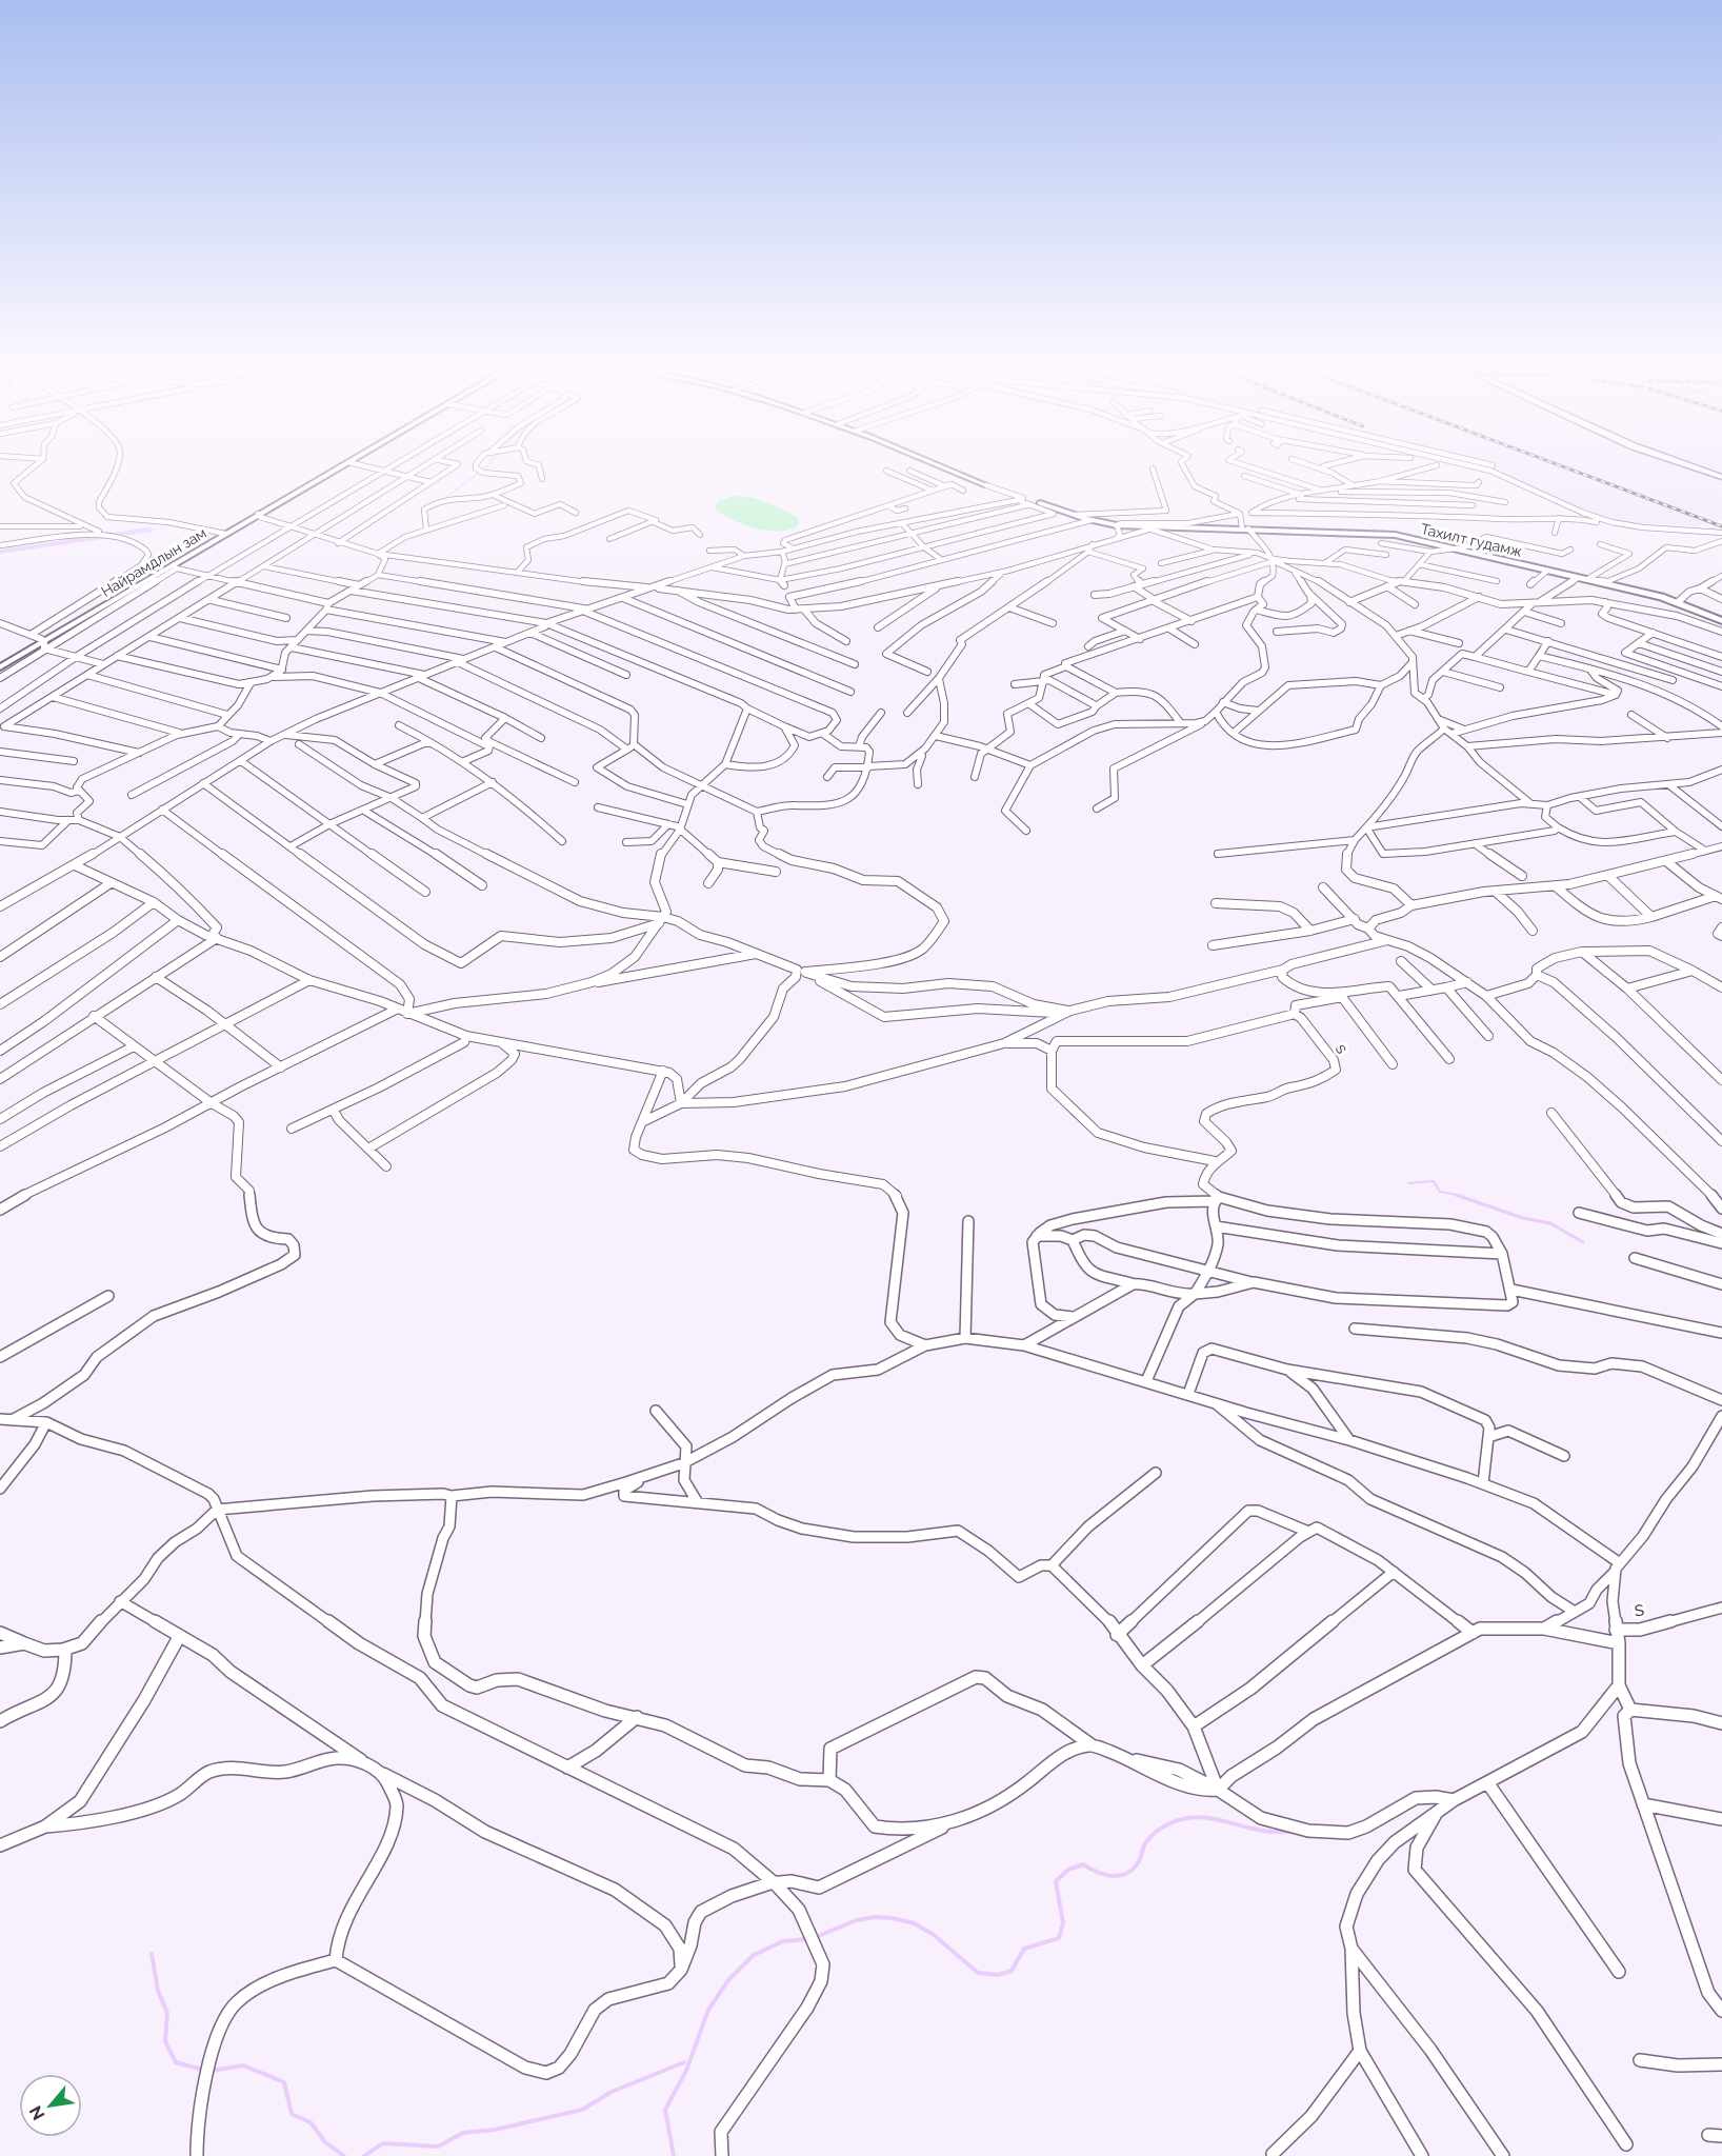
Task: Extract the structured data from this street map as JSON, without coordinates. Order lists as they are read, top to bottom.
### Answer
{
  "streets": {
    "main road": ["Тахилт гудамж", "Найрамдлын зам"],
    "street": ["s"]
  },
  "north": "bottom left"
}
